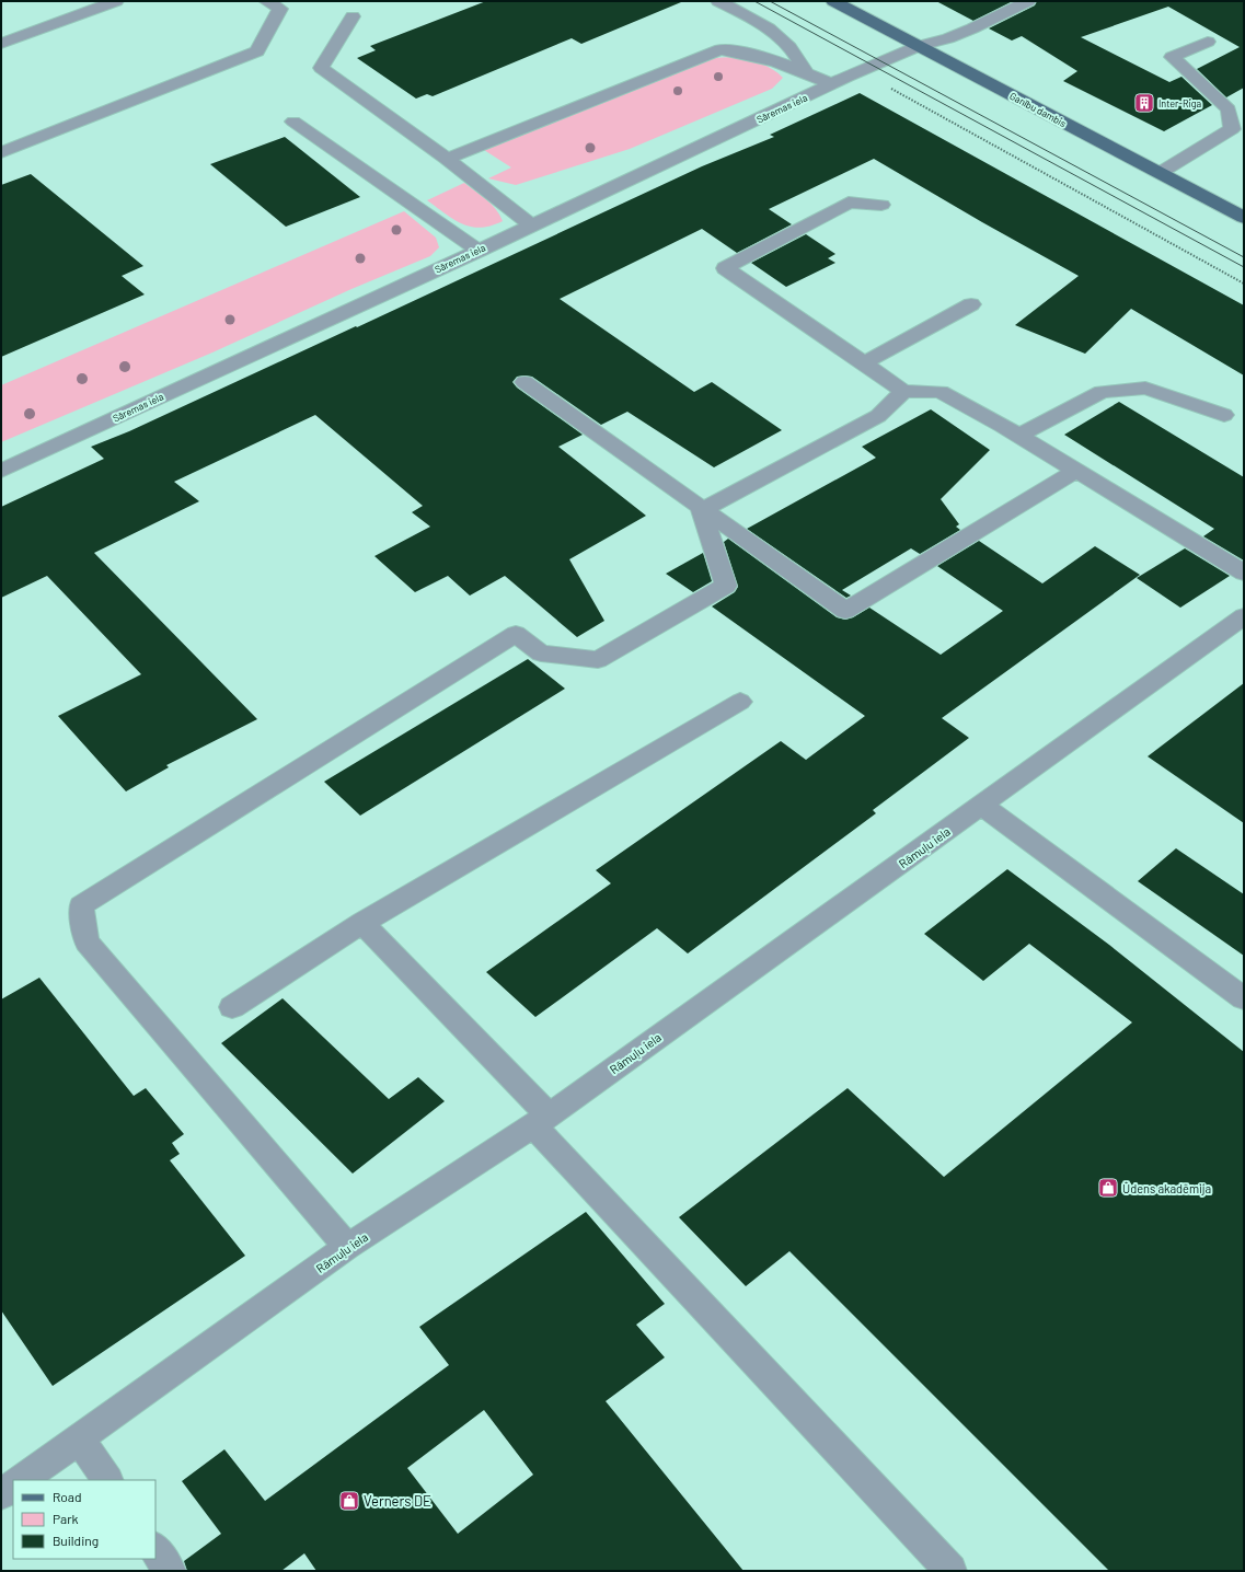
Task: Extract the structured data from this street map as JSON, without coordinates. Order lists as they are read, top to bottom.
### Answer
{
  "streets": {
    "main road": ["Ganību dambis"],
    "street": ["Sāremas iela", "Rāmuļu iela"]
  },
  "crossings": [
    ["Sāremas iela", "Ganību dambis"]
  ],
  "places": {
    "building": ["Inter-Riga"],
    "shop": ["Ūdens akadēmija", "Verners DE"]
  },
  "legend": ["Road", "Park", "Building"]
}
